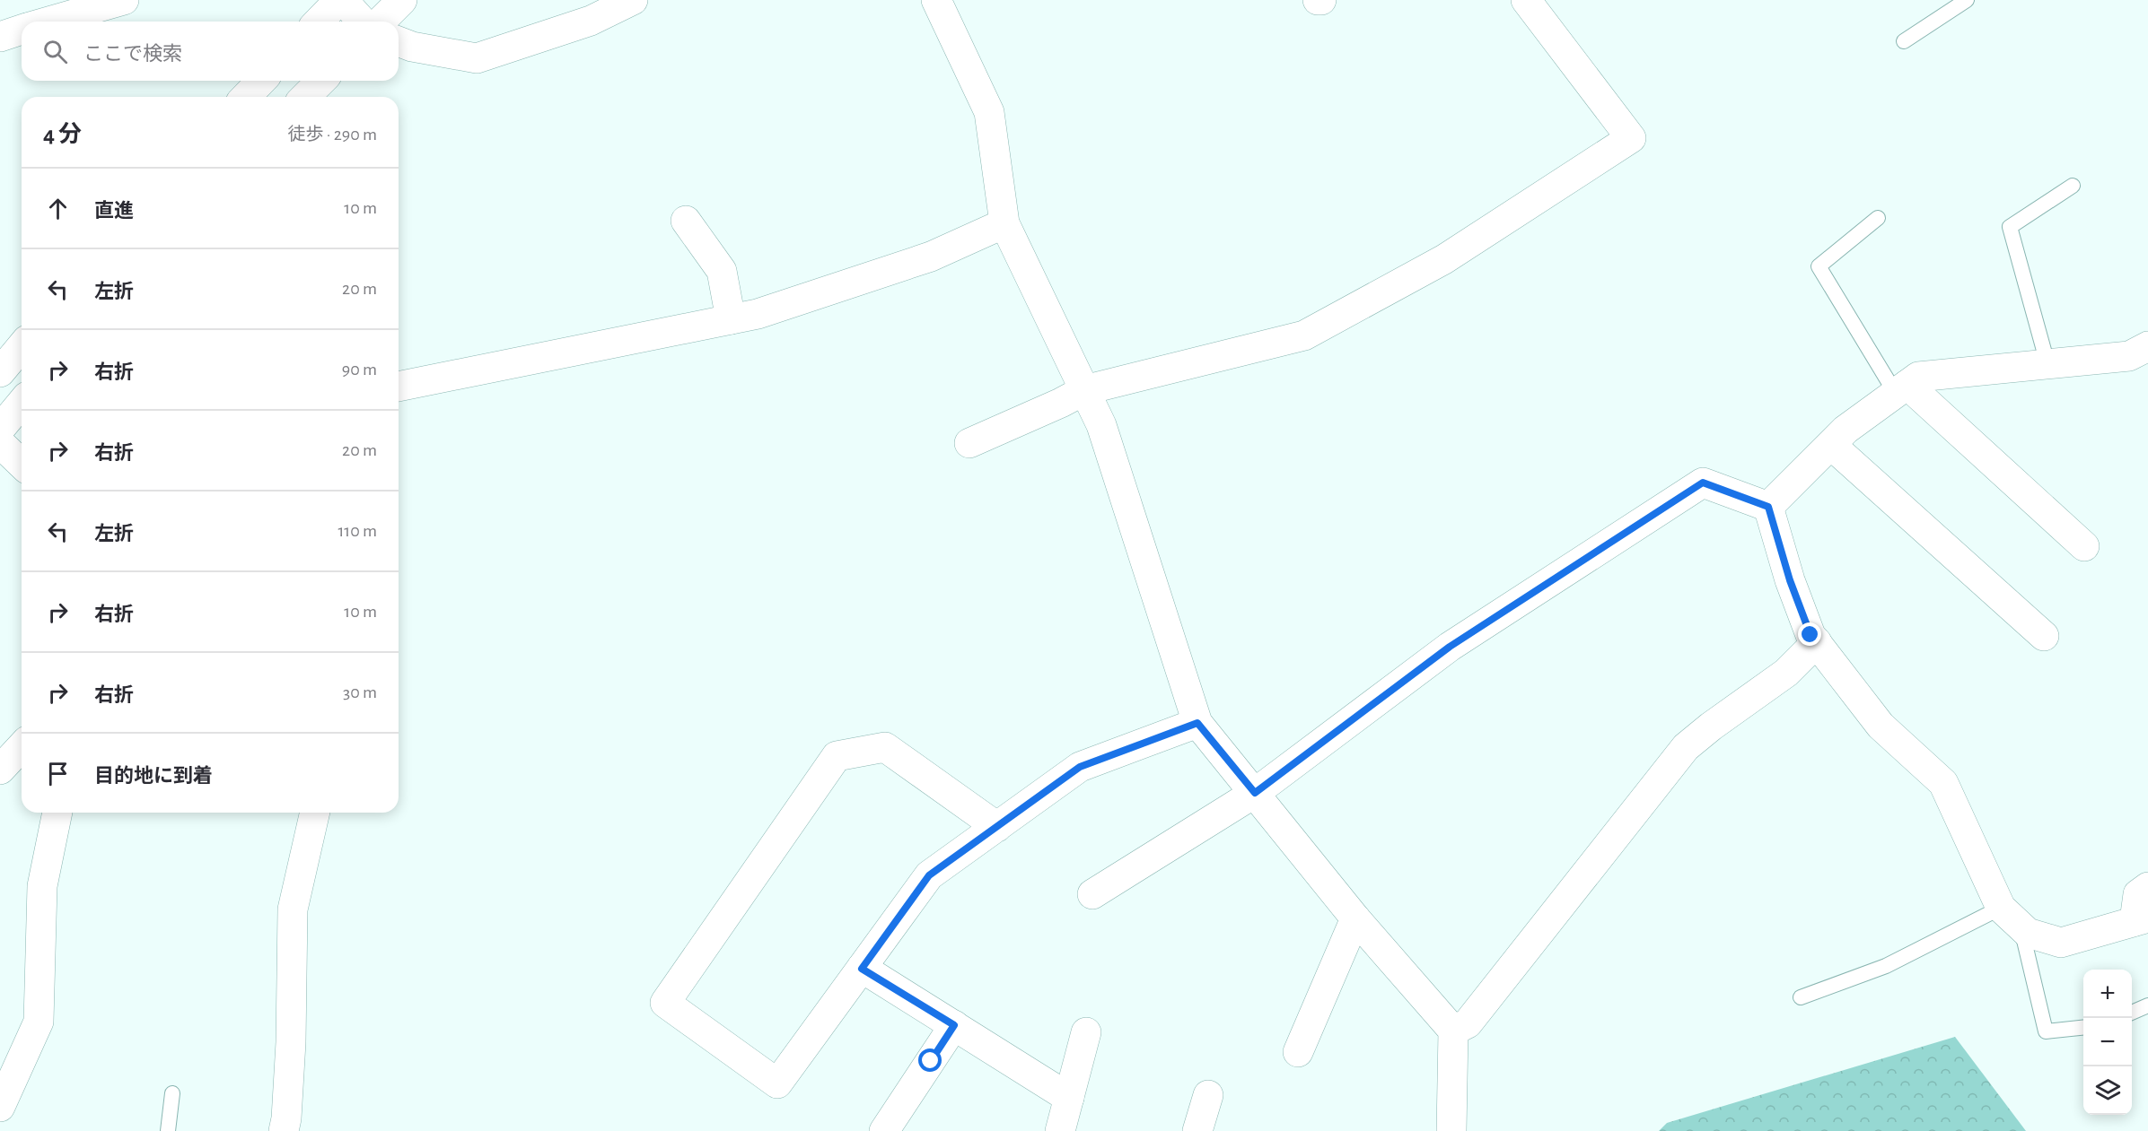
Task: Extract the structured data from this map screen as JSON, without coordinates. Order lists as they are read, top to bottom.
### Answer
{
  "page": {
    "search": "ここで検索",
    "heading": ["4 分", "徒歩 · 290 m"],
    "list": [
      ["直進", "10 m"],
      ["左折", "20 m"],
      ["右折", "90 m"],
      ["右折", "20 m"],
      ["左折", "110 m"],
      ["右折", "10 m"],
      ["右折", "30 m"],
      "目的地に到着"
    ],
    "map_buttons": ["+", "−"]
  }
}
